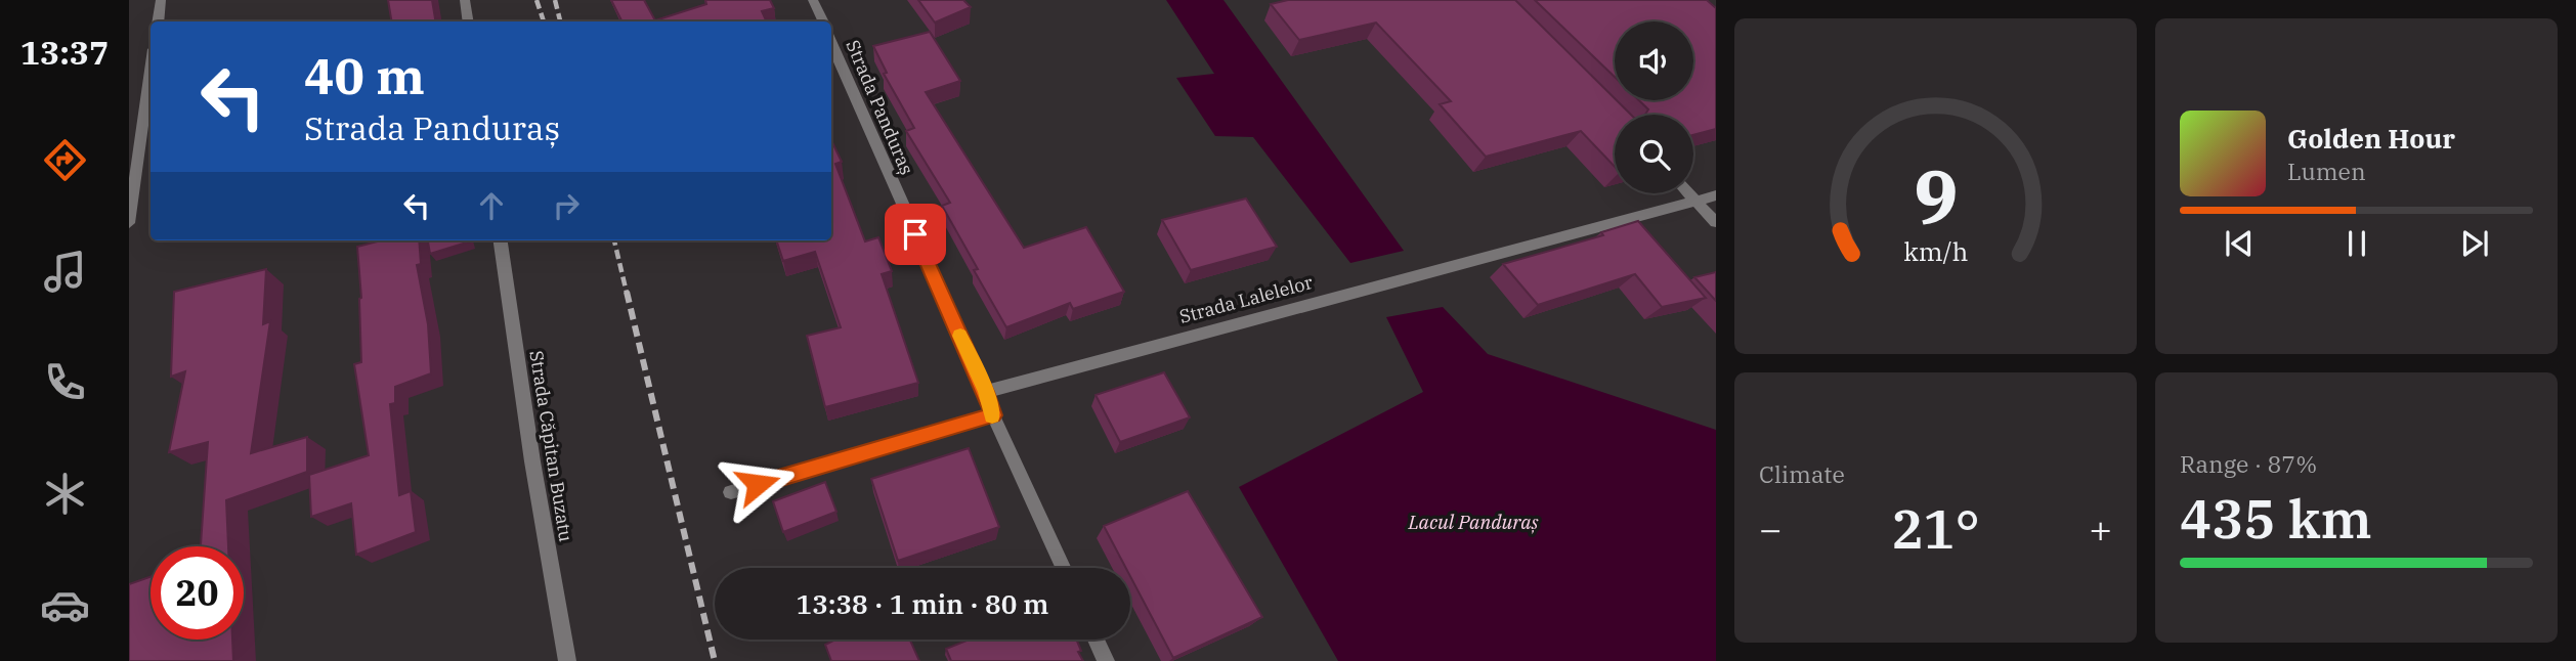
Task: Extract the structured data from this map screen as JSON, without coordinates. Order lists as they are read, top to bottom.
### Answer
{
  "streets": {
    "street": ["Strada Panduraș", "Strada Lalelelor", "Strada Căpitan Buzatu"]
  },
  "crossings": [
    ["Strada Panduraș", "Strada Lalelelor"]
  ],
  "water": ["Lacul Panduraș"],
  "page": {
    "tabs": "13:37",
    "turn": ["40 m", "Strada Panduraș"],
    "song": ["Golden Hour", "Lumen"],
    "tile": [
      "Climate",
      ["Range · 87%", "435 km"]
    ],
    "heat": ["−", "21°", "+"],
    "limit": "20",
    "trip": "13:38 · 1 min · 80 m",
    "gauge": ["9", "km/h"]
  }
}
